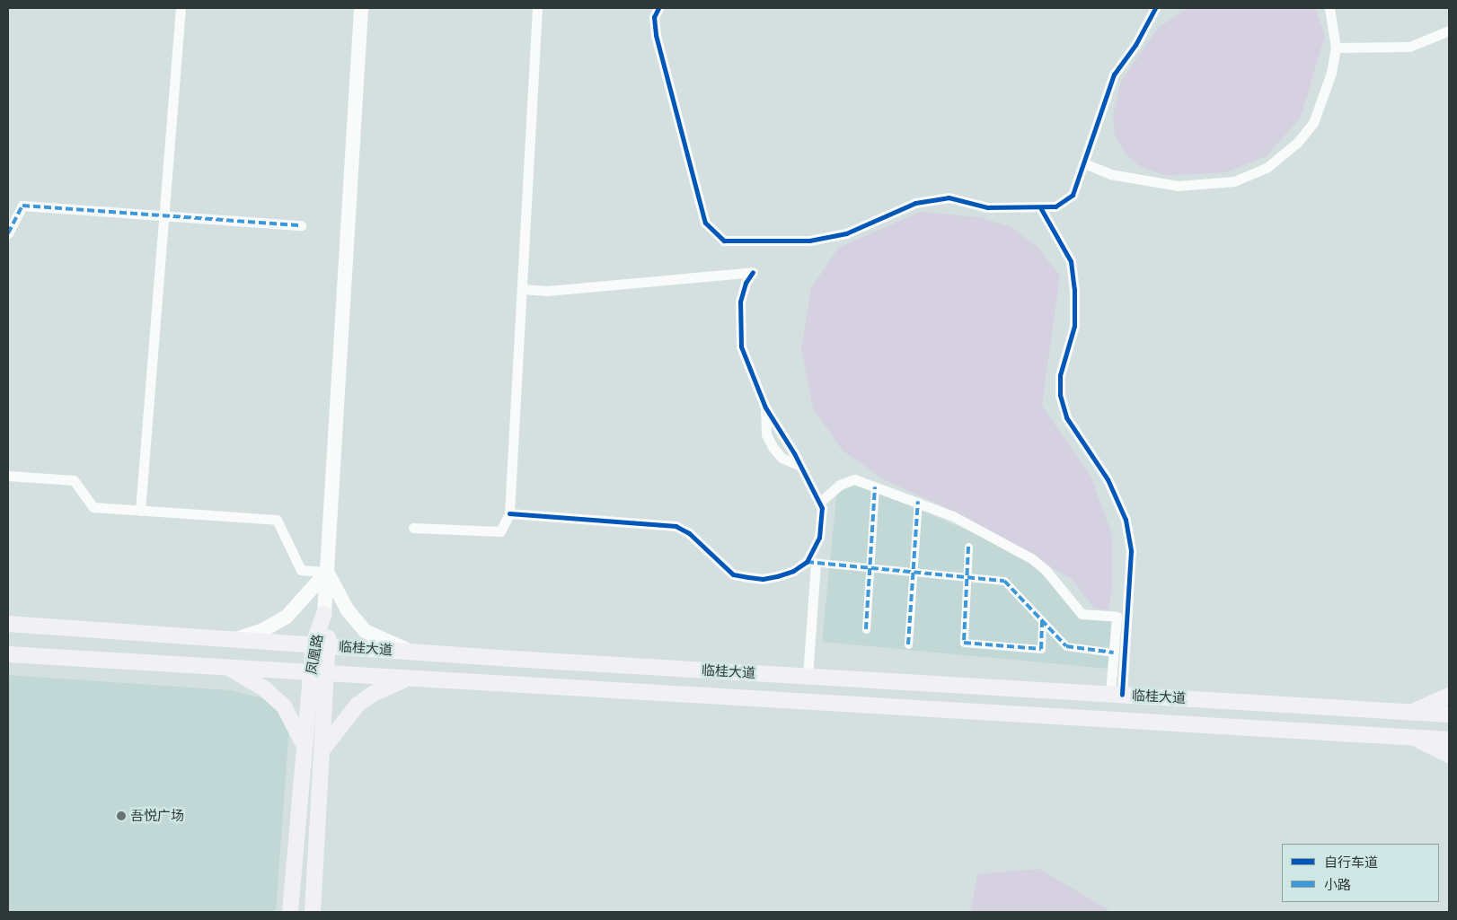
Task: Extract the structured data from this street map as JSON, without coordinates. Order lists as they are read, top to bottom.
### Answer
{
  "streets": {
    "main road": ["临桂大道", "凤凰路"]
  },
  "crossings": [
    ["临桂大道", "凤凰路"]
  ],
  "places": ["吾悦广场"],
  "legend": ["自行车道", "小路"]
}
